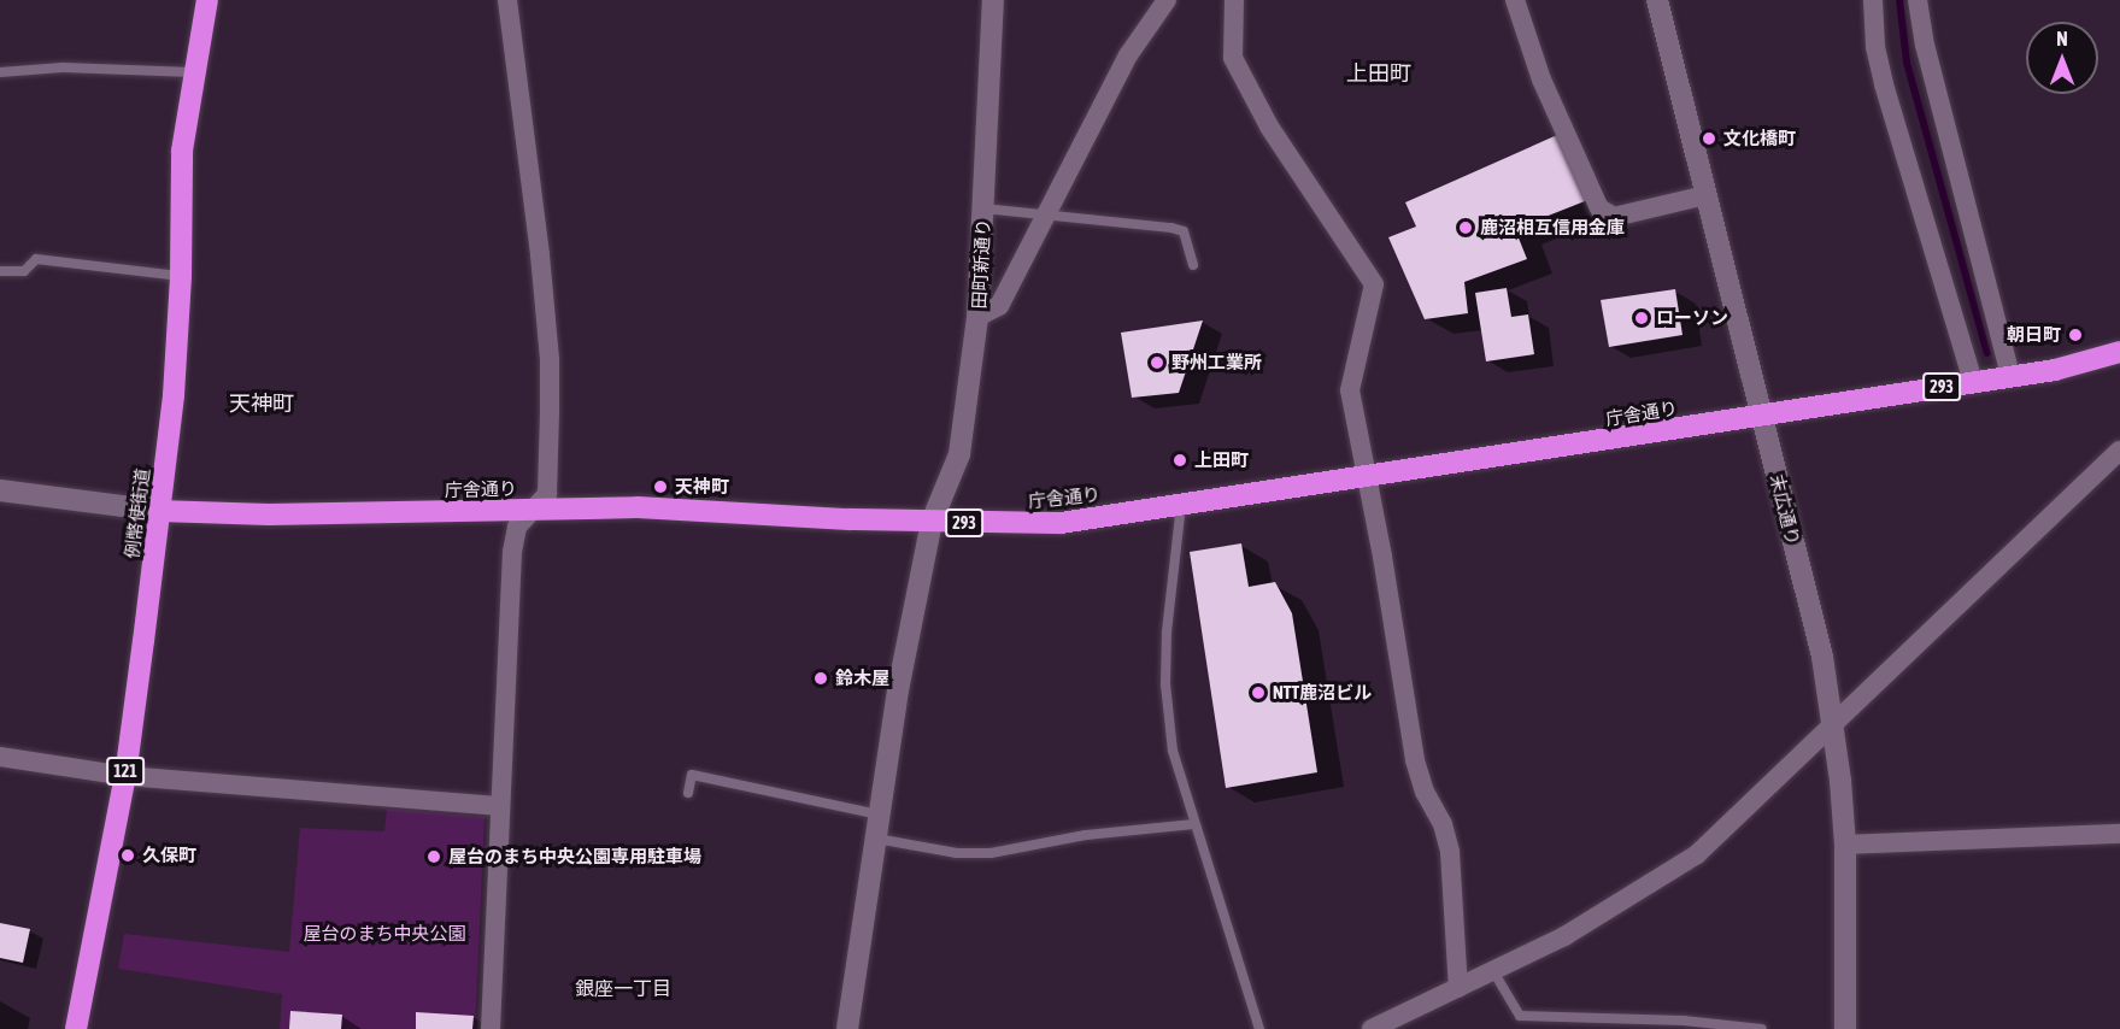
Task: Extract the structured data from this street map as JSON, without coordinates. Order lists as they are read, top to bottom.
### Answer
{
  "streets": {
    "highway": [
      "293",
      "庁舎通り",
      "例幣使街道",
      "121"
    ],
    "street": ["田町新通り", "末広通り"]
  },
  "crossings": [
    ["田町新通り", "庁舎通り"],
    ["庁舎通り", "末広通り"],
    ["庁舎通り", "例幣使街道"]
  ],
  "districts": ["上田町", "天神町", "銀座一丁目"],
  "parks": ["屋台のまち中央公園"],
  "places": [
    "文化橋町",
    "鹿沼相互信用金庫",
    "ローソン",
    "朝日町",
    "野州工業所",
    "上田町",
    "天神町",
    "鈴木屋",
    "NTT鹿沼ビル",
    "久保町",
    "屋台のまち中央公園専用駐車場"
  ],
  "north": "top"
}
